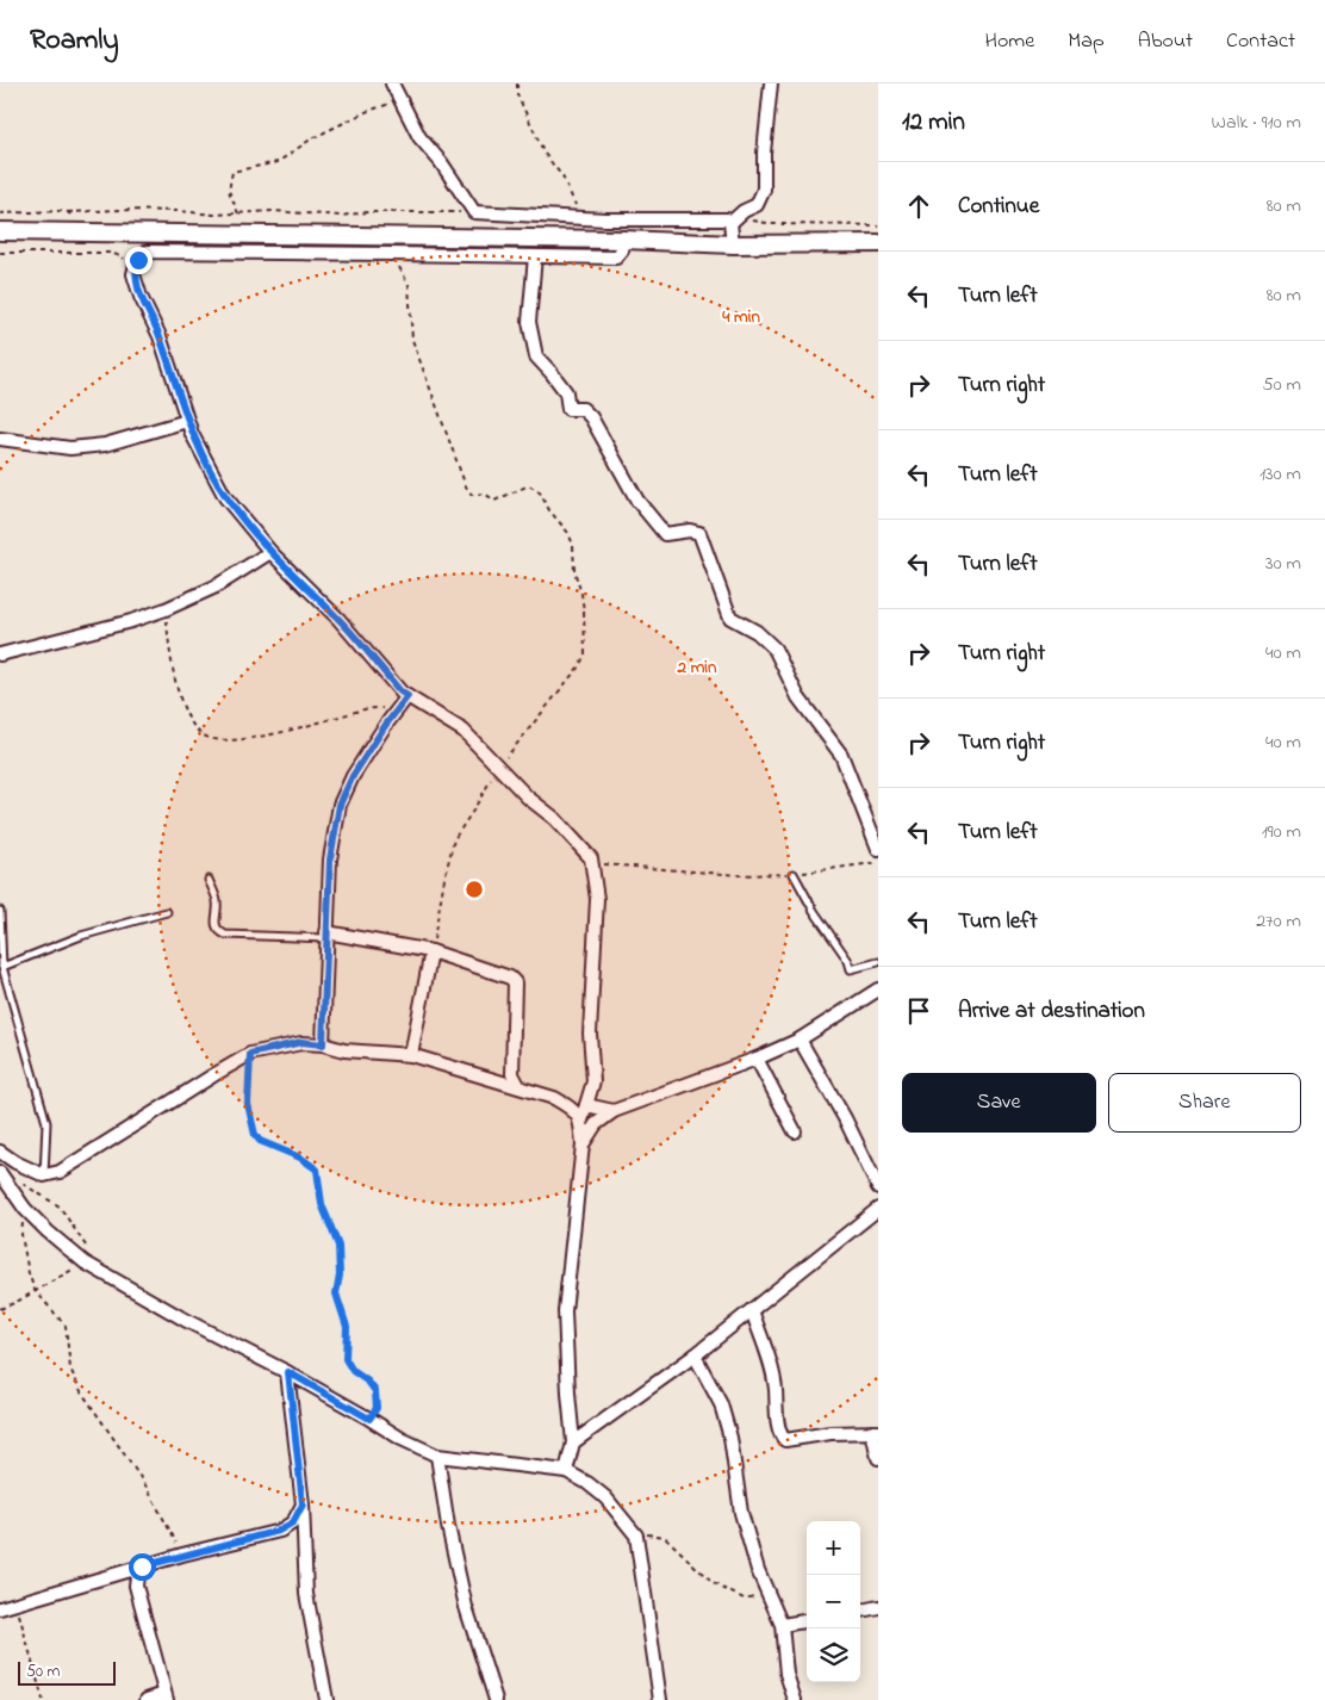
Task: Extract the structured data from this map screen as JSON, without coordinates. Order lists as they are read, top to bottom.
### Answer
{
  "scale_bar": "50 m",
  "page": {
    "header": "Roamly",
    "nav": [
      "Home",
      "Map",
      "About",
      "Contact"
    ],
    "heading": ["12 min", "Walk · 910 m"],
    "list": [
      ["Continue", "80 m"],
      ["Turn left", "80 m"],
      ["Turn right", "50 m"],
      ["Turn left", "130 m"],
      ["Turn left", "30 m"],
      ["Turn right", "40 m"],
      ["Turn right", "40 m"],
      ["Turn left", "190 m"],
      ["Turn left", "270 m"],
      "Arrive at destination"
    ],
    "buttons": ["Save", "Share"],
    "map_buttons": ["+", "−"],
    "scale": "50 m"
  },
  "rings": ["4 min", "2 min"]
}
